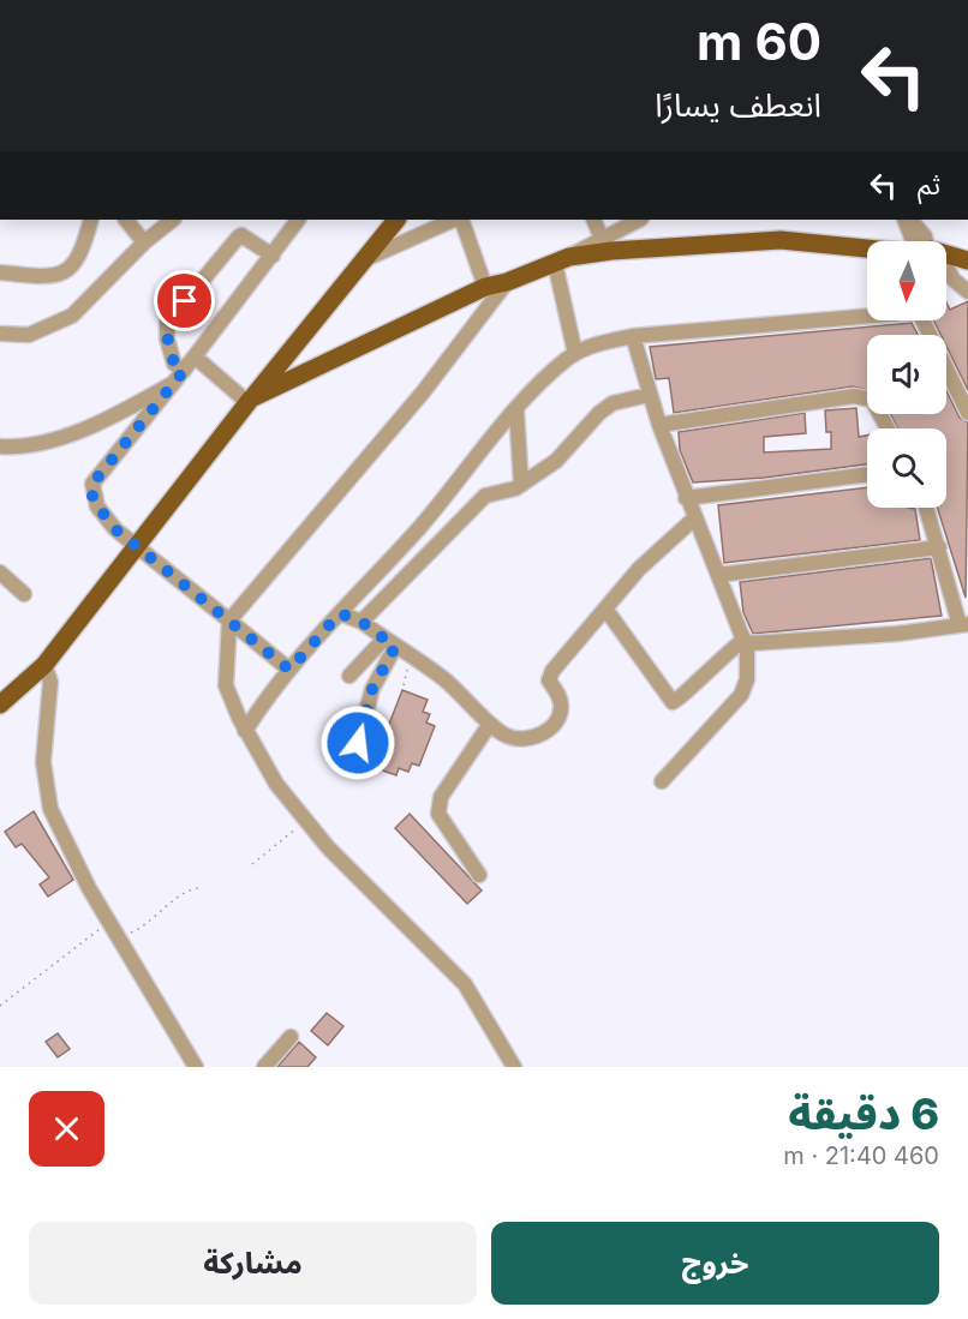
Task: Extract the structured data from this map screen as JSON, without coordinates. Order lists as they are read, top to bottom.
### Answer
{
  "north": "bottom",
  "page": {
    "turn": ["60 m", "انعطف يسارًا"],
    "then": "ثم",
    "heading": ["6 دقيقة", "460 m · 21:40"],
    "buttons": ["خروج", "مشاركة"]
  }
}
